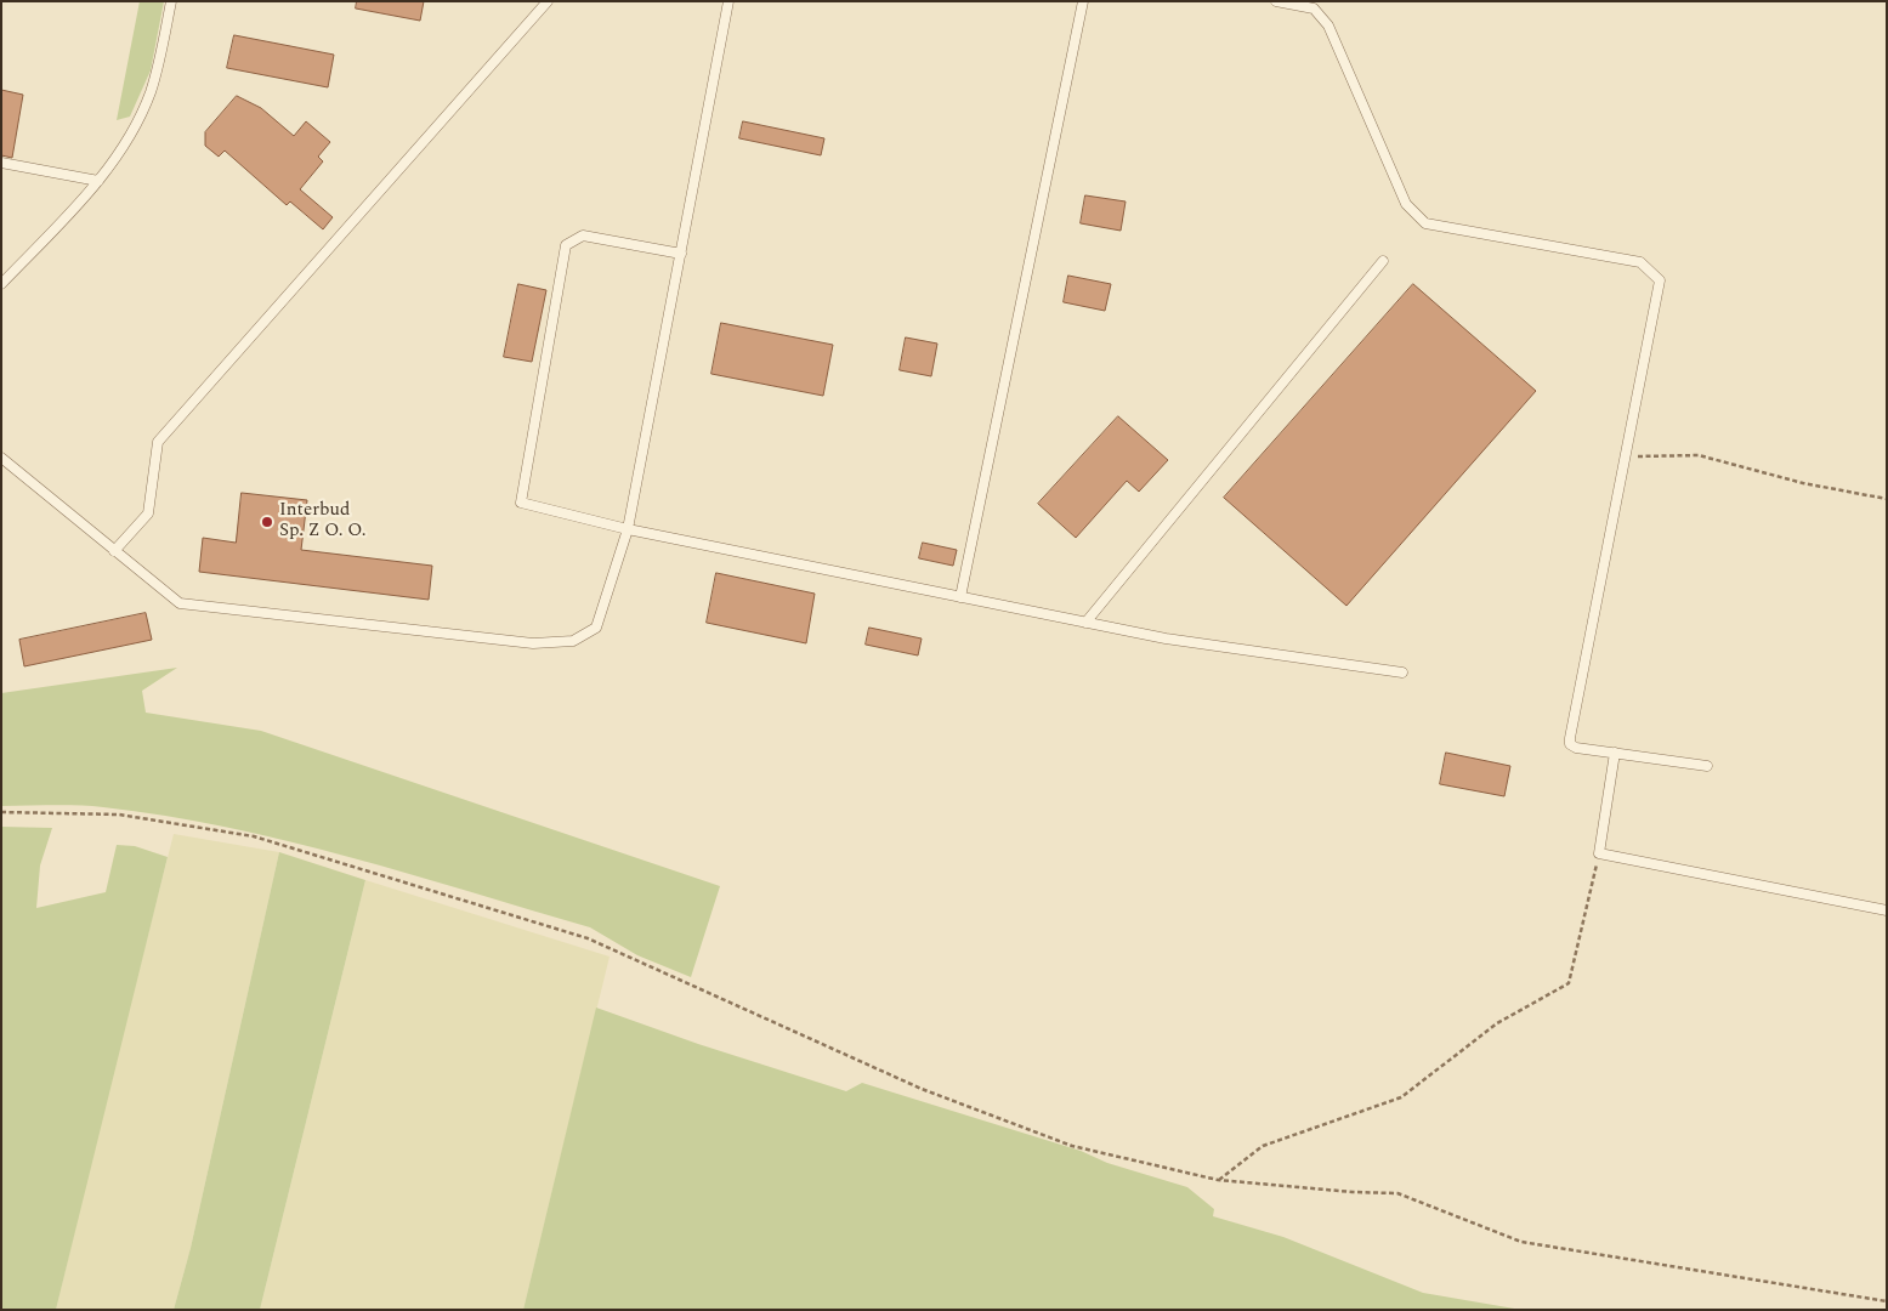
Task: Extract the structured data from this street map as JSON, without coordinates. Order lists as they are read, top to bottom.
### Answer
{
  "places": ["Interbud Sp. Z O. O."]
}
